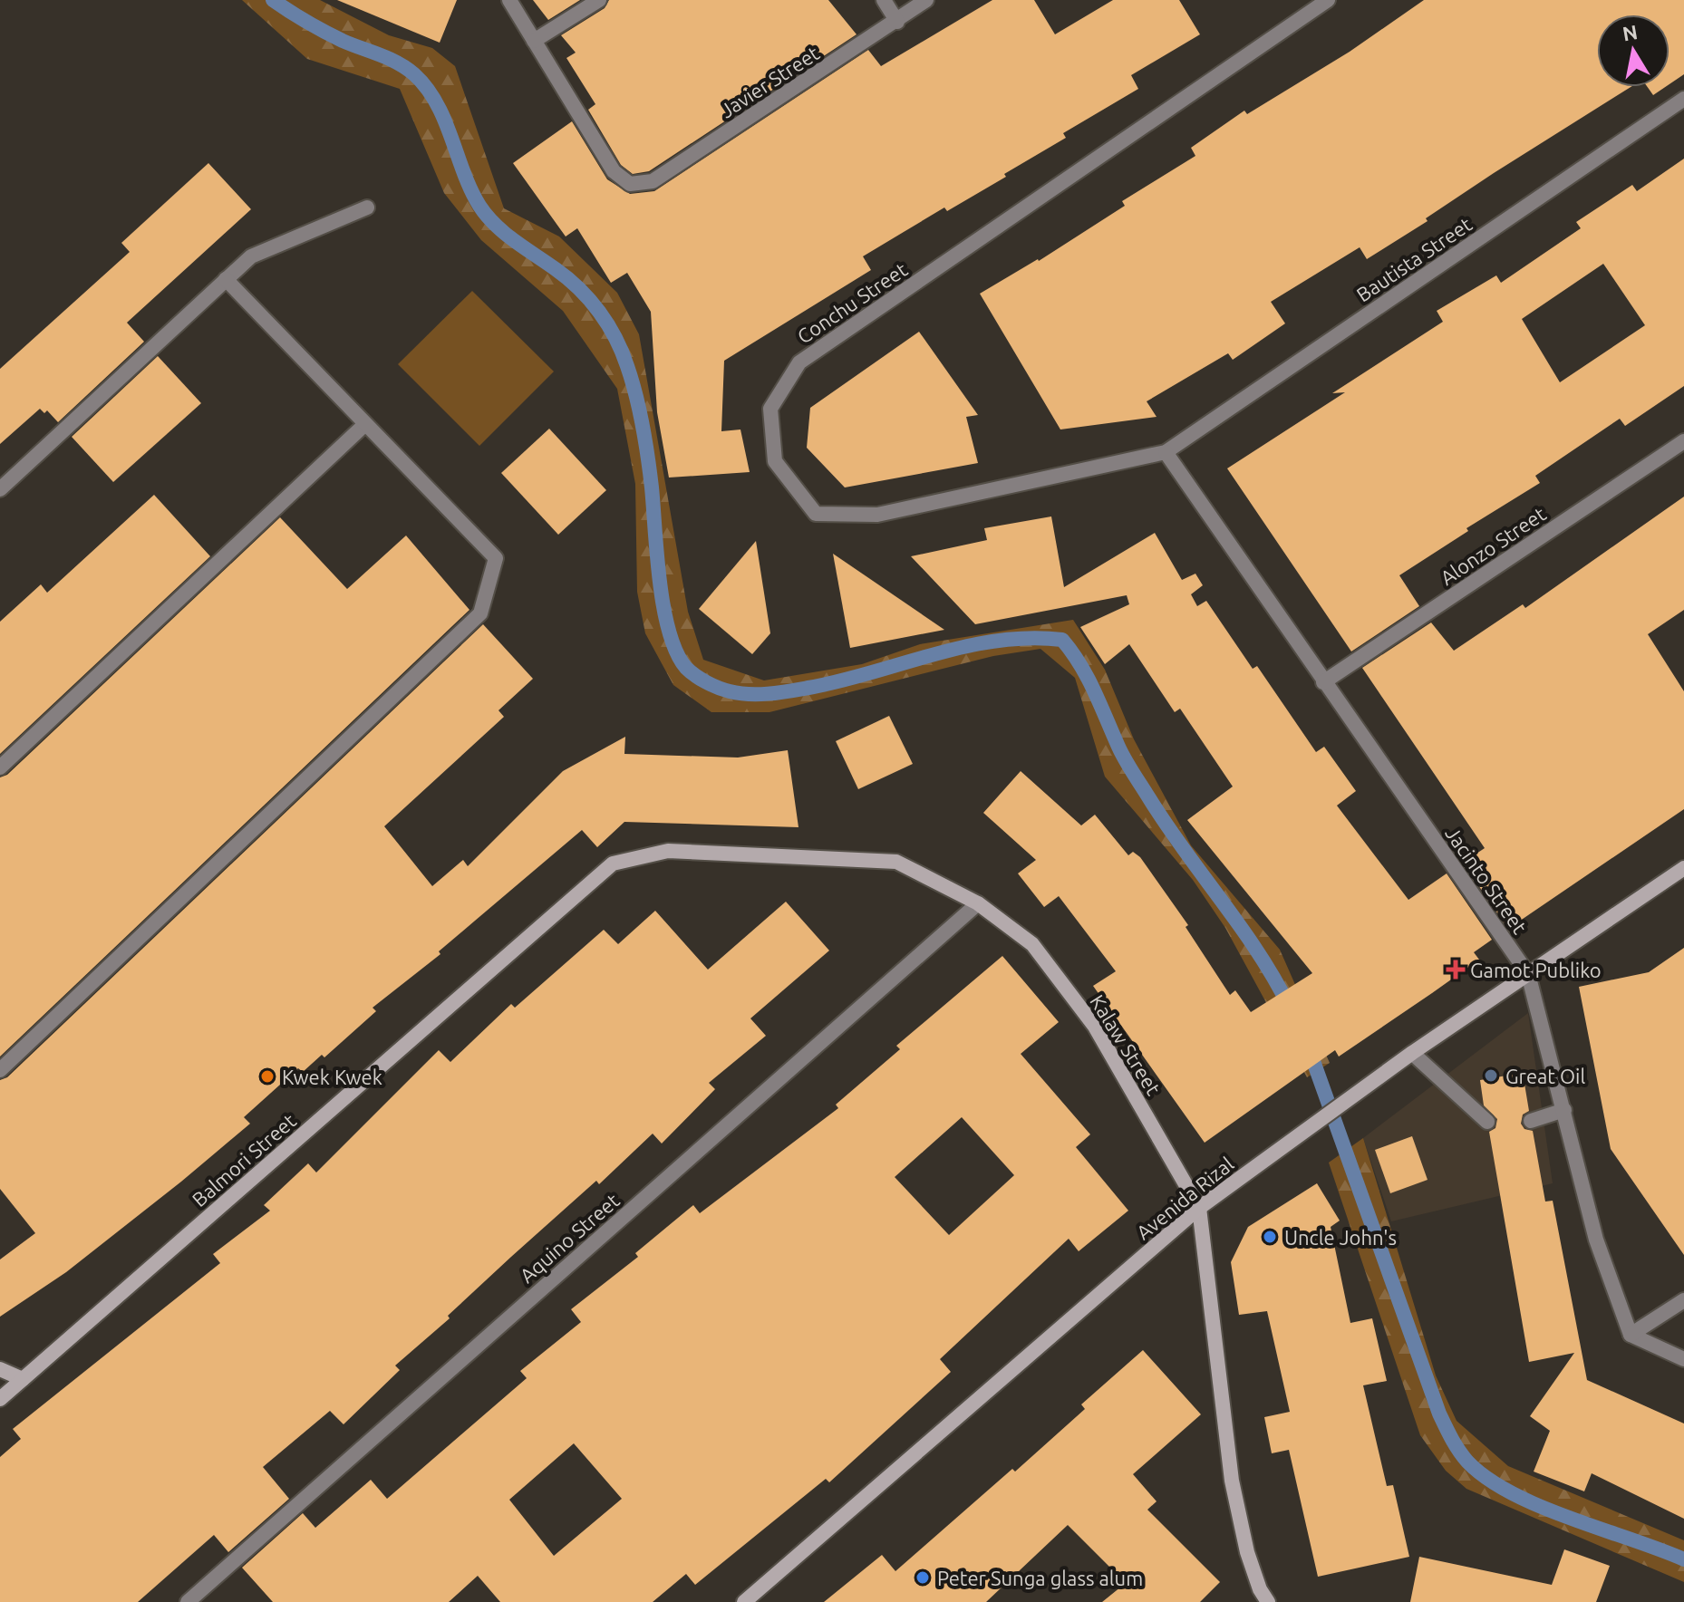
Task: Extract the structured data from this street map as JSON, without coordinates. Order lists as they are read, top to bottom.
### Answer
{
  "streets": {
    "main road": ["Kalaw Street", "Balmori Street", "Avenida Rizal"],
    "street": [
      "Javier Street",
      "Bautista Street",
      "Conchu Street",
      "Alonzo Street",
      "Jacinto Street",
      "Aquino Street"
    ]
  },
  "crossings": [
    ["Bautista Street", "Conchu Street"],
    ["Bautista Street", "Jacinto Street"],
    ["Conchu Street", "Jacinto Street"],
    ["Alonzo Street", "Jacinto Street"],
    ["Jacinto Street", "Avenida Rizal"],
    ["Kalaw Street", "Balmori Street"],
    ["Kalaw Street", "Avenida Rizal"],
    ["Kalaw Street", "Aquino Street"]
  ],
  "places": {
    "health": ["Gamot Publiko"],
    "other": [
      "Great Oil",
      "Kwek Kwek",
      "Uncle John's",
      "Peter Sunga glass alum"
    ]
  },
  "north": "top"
}
